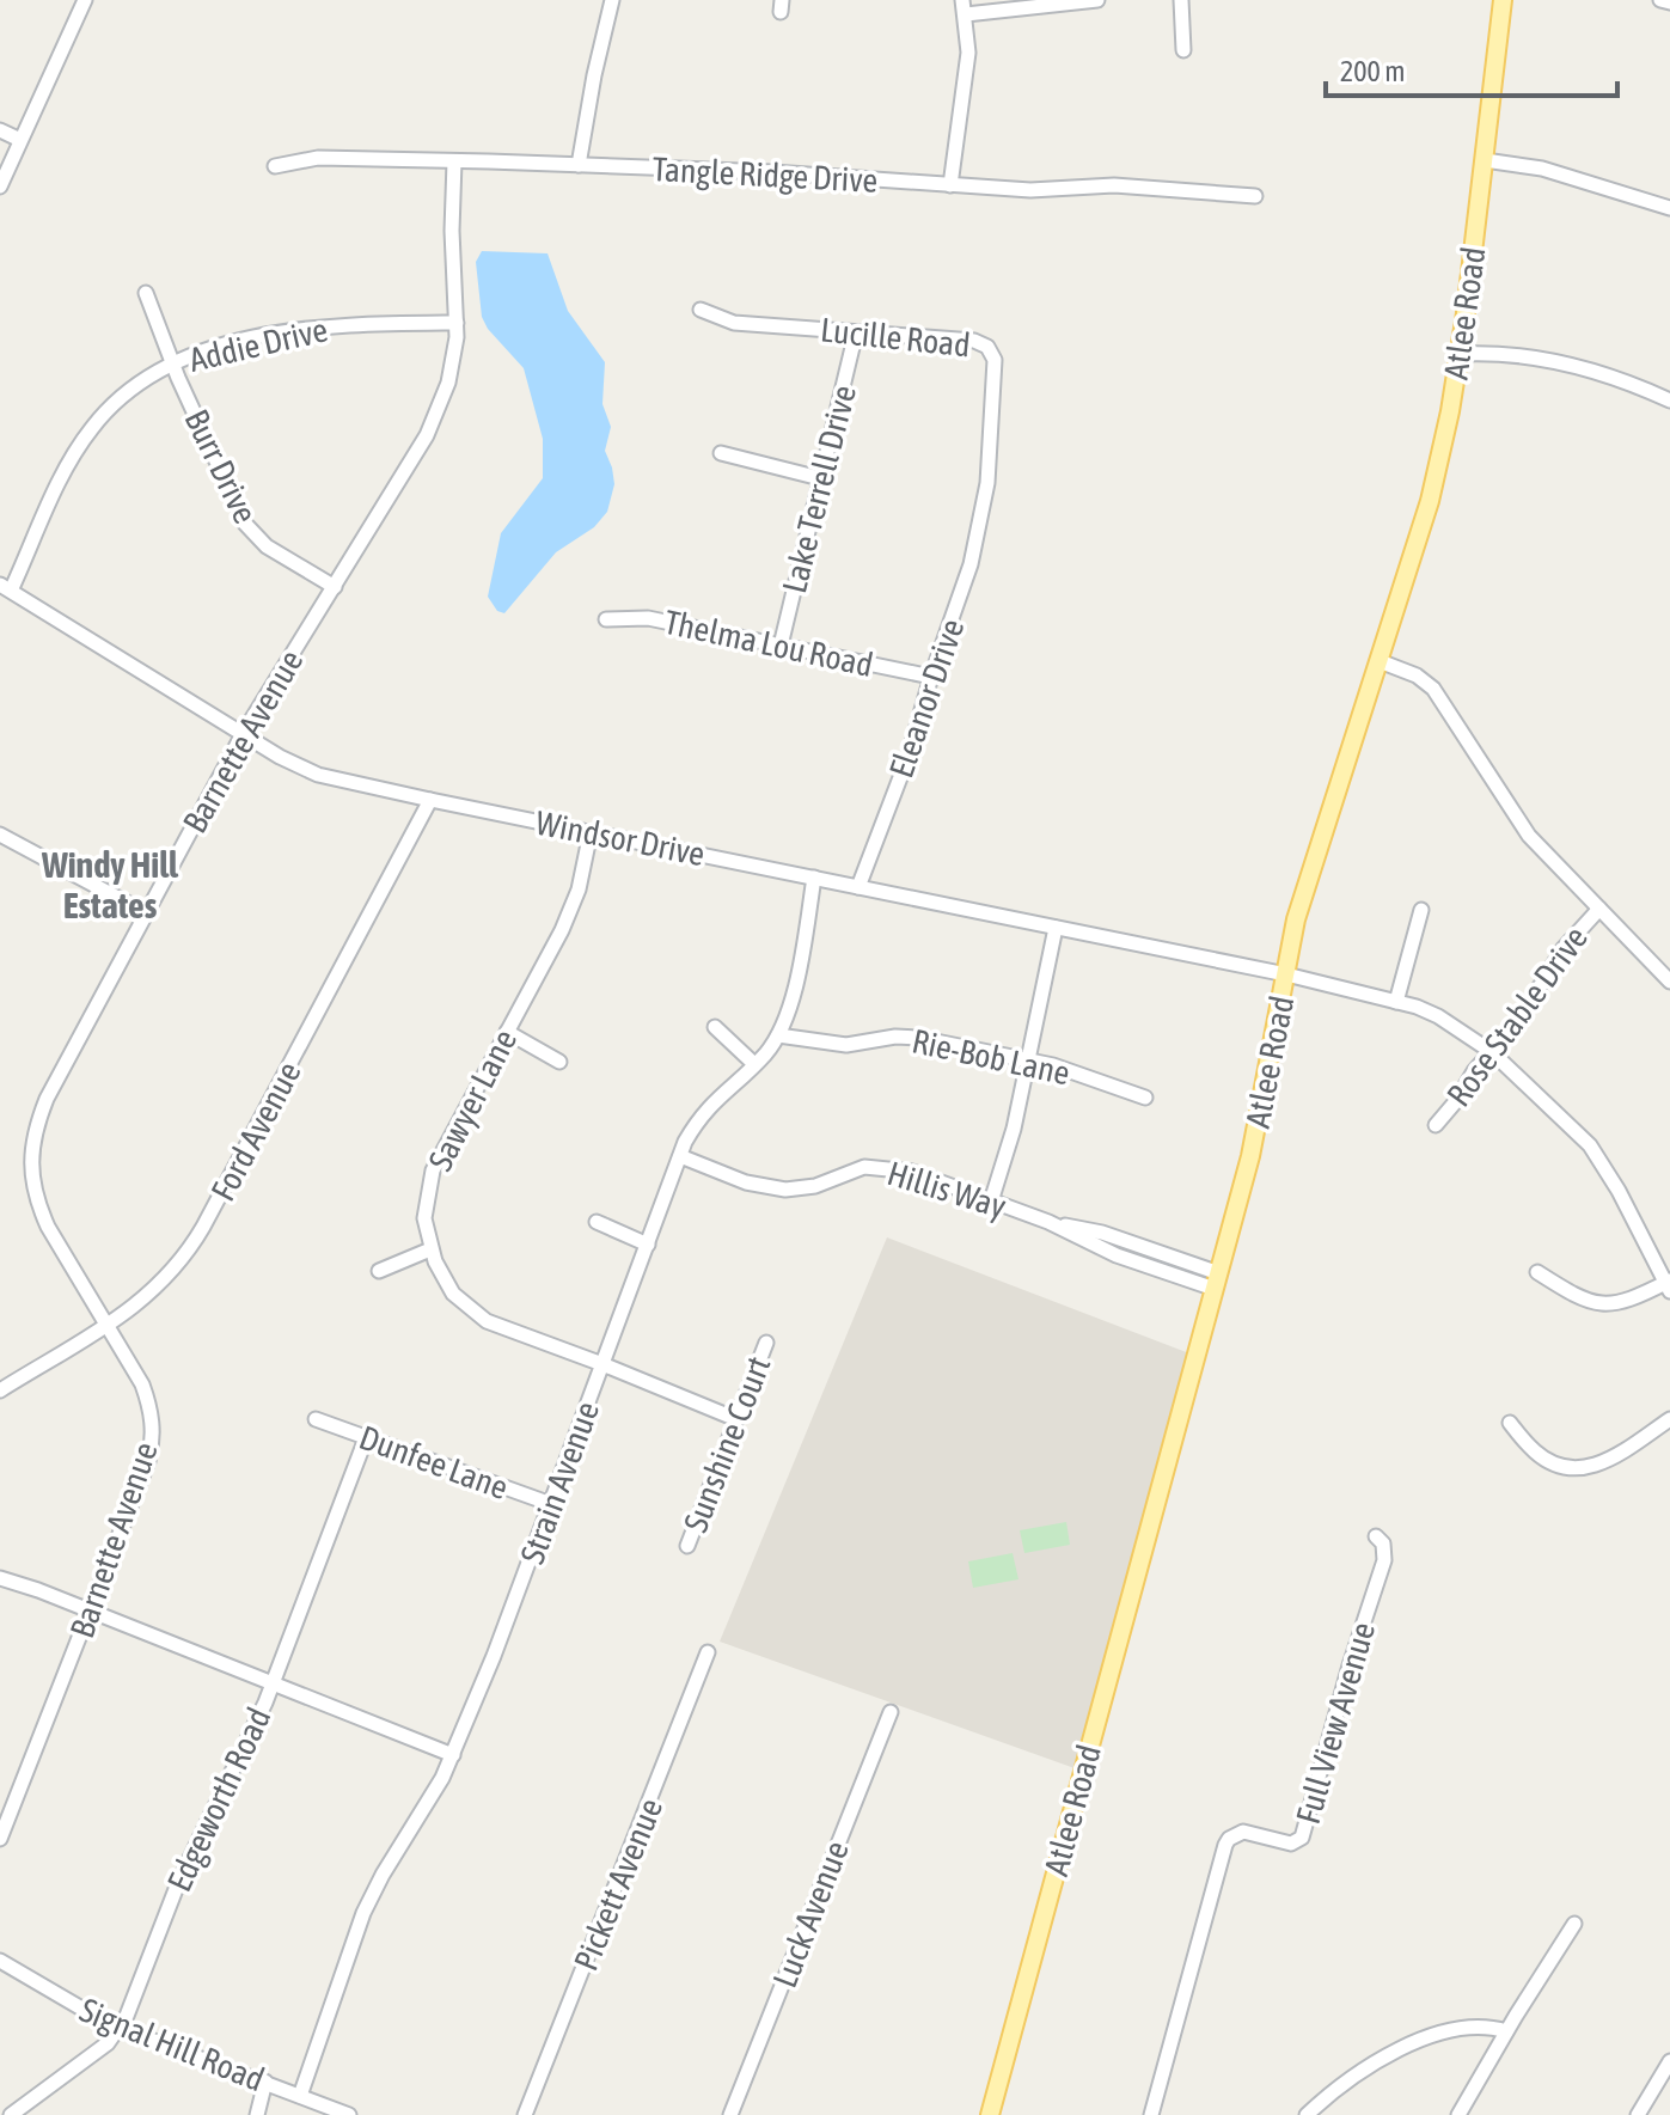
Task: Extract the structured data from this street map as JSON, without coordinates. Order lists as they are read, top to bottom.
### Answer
{
  "streets": {
    "main road": ["Atlee Road"],
    "street": [
      "Tangle Ridge Drive",
      "Lucille Road",
      "Addie Drive",
      "Burr Drive",
      "Lake Terrell Drive",
      "Thelma Lou Road",
      "Eleanor Drive",
      "Barnette Avenue",
      "Windsor Drive",
      "Rose Stable Drive",
      "Rie-Bob Lane",
      "Sawyer Lane",
      "Ford Avenue",
      "Hillis Way",
      "Sunshine Court",
      "Dunfee Lane",
      "Strain Avenue",
      "Full View Avenue",
      "Edgeworth Road",
      "Pickett Avenue",
      "Luck Avenue",
      "Signal Hill Road"
    ]
  },
  "crossings": [
    ["Tangle Ridge Drive", "Barnette Avenue"],
    ["Atlee Road", "Windsor Drive"],
    ["Atlee Road", "Hillis Way"],
    ["Lucille Road", "Lake Terrell Drive"],
    ["Lucille Road", "Eleanor Drive"],
    ["Addie Drive", "Burr Drive"],
    ["Addie Drive", "Barnette Avenue"],
    ["Addie Drive", "Windsor Drive"],
    ["Burr Drive", "Barnette Avenue"],
    ["Lake Terrell Drive", "Thelma Lou Road"],
    ["Thelma Lou Road", "Eleanor Drive"],
    ["Eleanor Drive", "Windsor Drive"],
    ["Barnette Avenue", "Windsor Drive"],
    ["Barnette Avenue", "Ford Avenue"],
    ["Windsor Drive", "Rose Stable Drive"],
    ["Windsor Drive", "Sawyer Lane"],
    ["Windsor Drive", "Ford Avenue"],
    ["Windsor Drive", "Strain Avenue"],
    ["Rie-Bob Lane", "Strain Avenue"],
    ["Sawyer Lane", "Sunshine Court"],
    ["Sawyer Lane", "Strain Avenue"],
    ["Hillis Way", "Strain Avenue"],
    ["Dunfee Lane", "Strain Avenue"],
    ["Dunfee Lane", "Edgeworth Road"],
    ["Strain Avenue", "Signal Hill Road"],
    ["Edgeworth Road", "Signal Hill Road"]
  ],
  "districts": ["Windy Hill Estates"],
  "scale_bar": "200 m"
}
